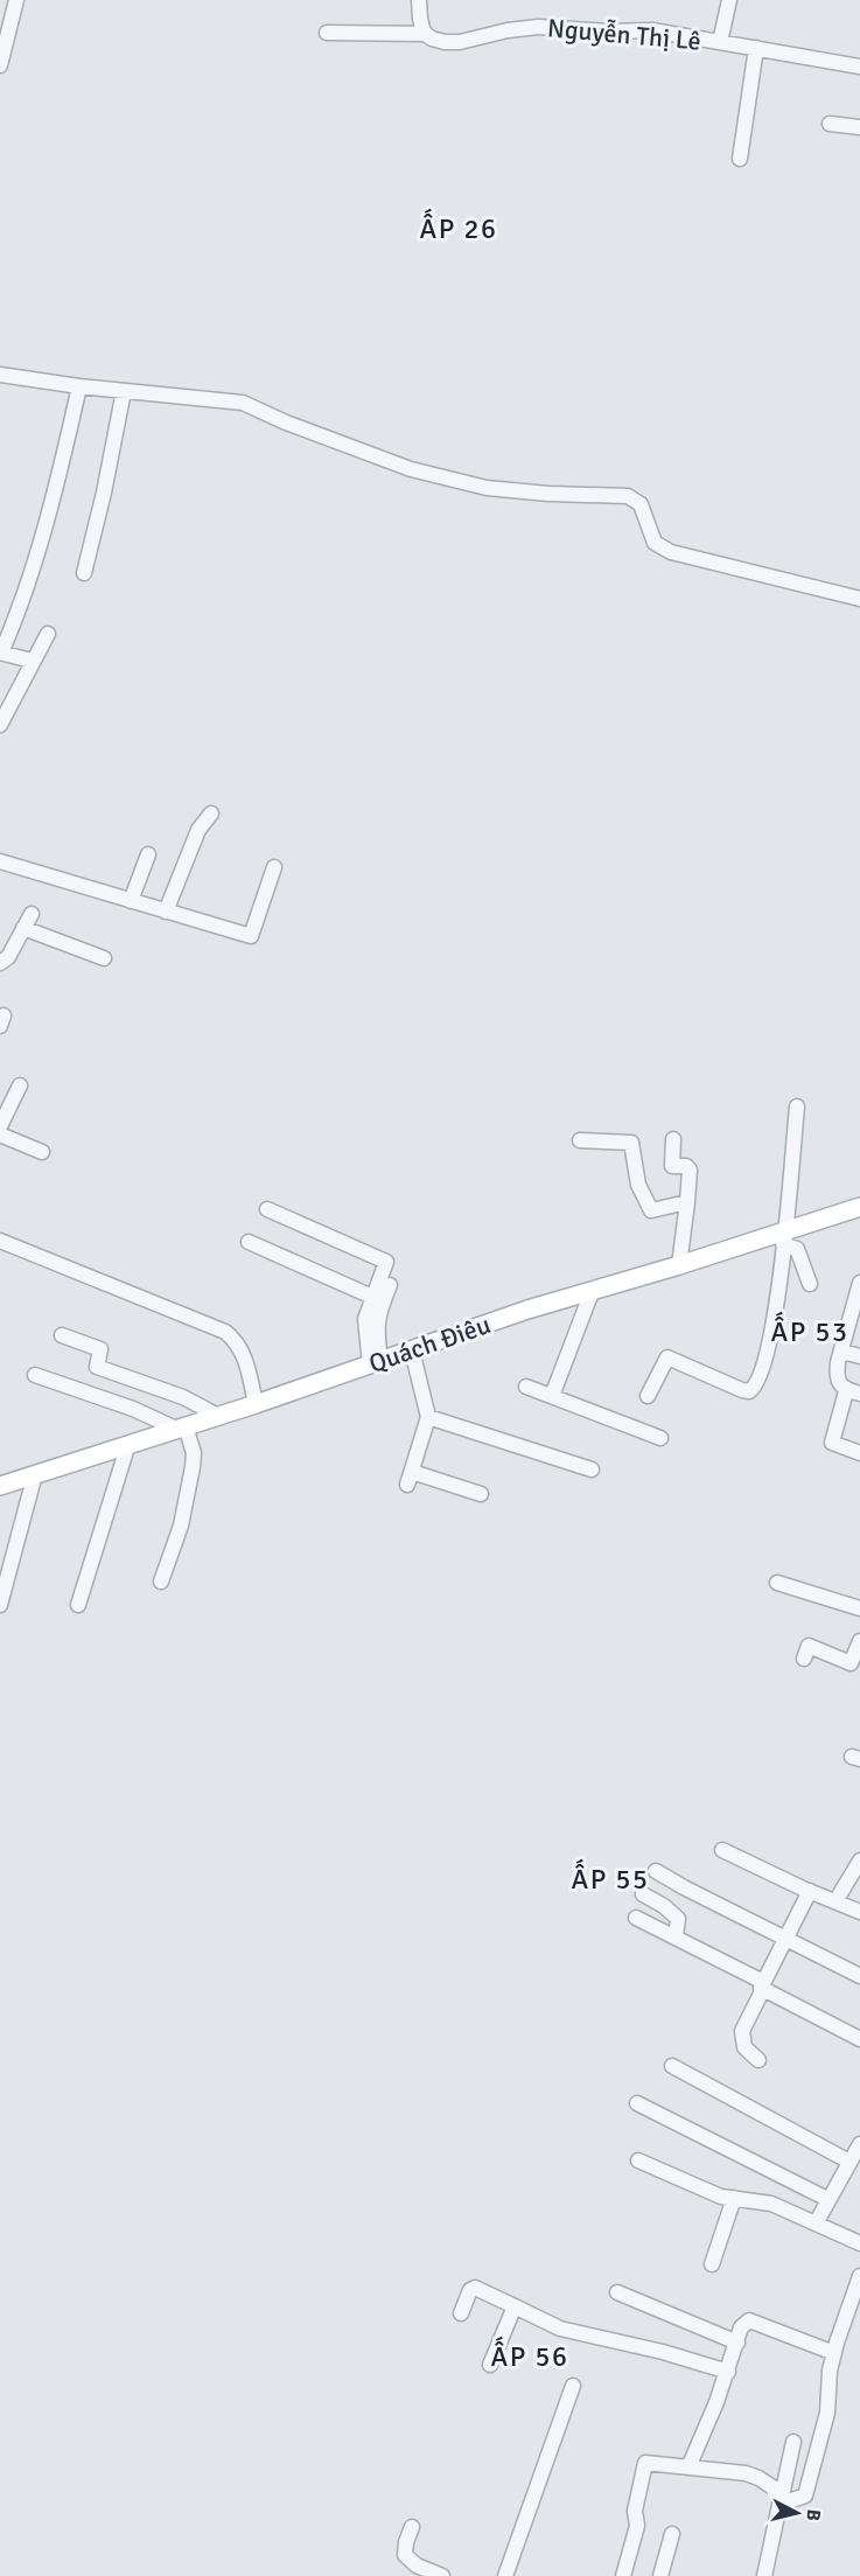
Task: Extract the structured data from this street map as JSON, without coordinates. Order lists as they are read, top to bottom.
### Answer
{
  "streets": {
    "main road": ["Quách Điêu"],
    "street": ["Nguyễn Thị Lê"]
  },
  "districts": [
    "ẤP 26",
    "ẤP 53",
    "ẤP 55",
    "ẤP 56"
  ],
  "north": "right"
}
